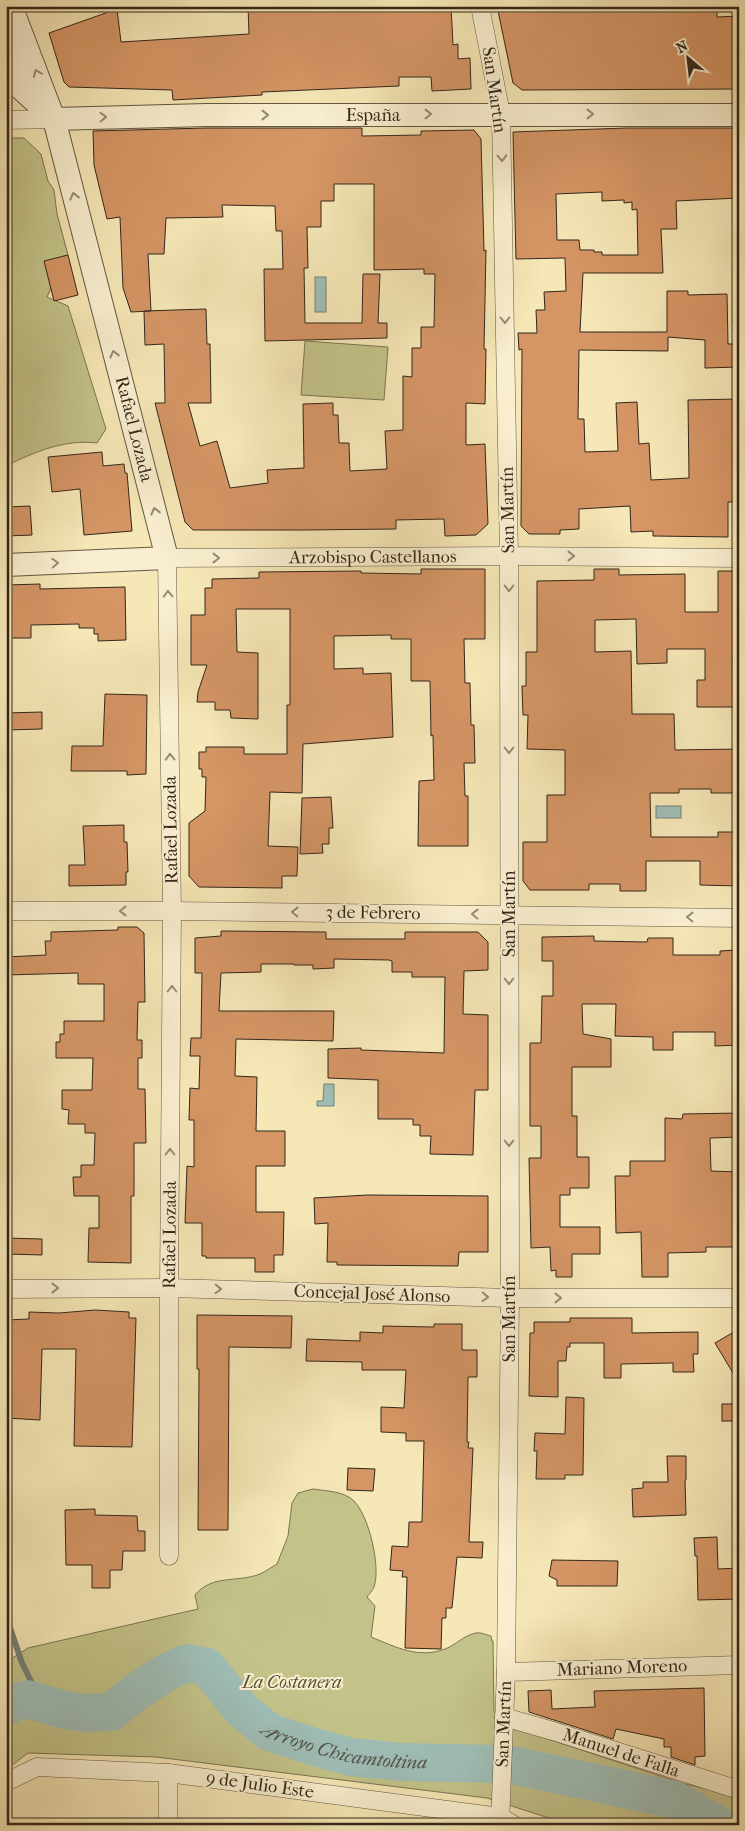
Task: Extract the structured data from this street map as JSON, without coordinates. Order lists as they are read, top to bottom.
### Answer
{
  "streets": {
    "street": [
      "San Martín",
      "España",
      "Rafael Lozada",
      "Arzobispo Castellanos",
      "3 de Febrero",
      "Concejal José Alonso",
      "Mariano Moreno",
      "Manuel de Falla",
      "9 de Julio Este"
    ]
  },
  "crossings": [
    ["San Martín", "España"],
    ["San Martín", "Arzobispo Castellanos"],
    ["San Martín", "3 de Febrero"],
    ["San Martín", "Concejal José Alonso"],
    ["San Martín", "Mariano Moreno"],
    ["San Martín", "Manuel de Falla"],
    ["San Martín", "9 de Julio Este"],
    ["España", "Rafael Lozada"],
    ["Rafael Lozada", "Arzobispo Castellanos"],
    ["Rafael Lozada", "3 de Febrero"],
    ["Rafael Lozada", "Concejal José Alonso"]
  ],
  "one_way": [
    "San Martín",
    "España",
    "Rafael Lozada",
    "Arzobispo Castellanos",
    "3 de Febrero",
    "Concejal José Alonso"
  ],
  "water": ["Arroyo Chicamtoltina"],
  "parks": ["La Costanera"],
  "north": "top left"
}
